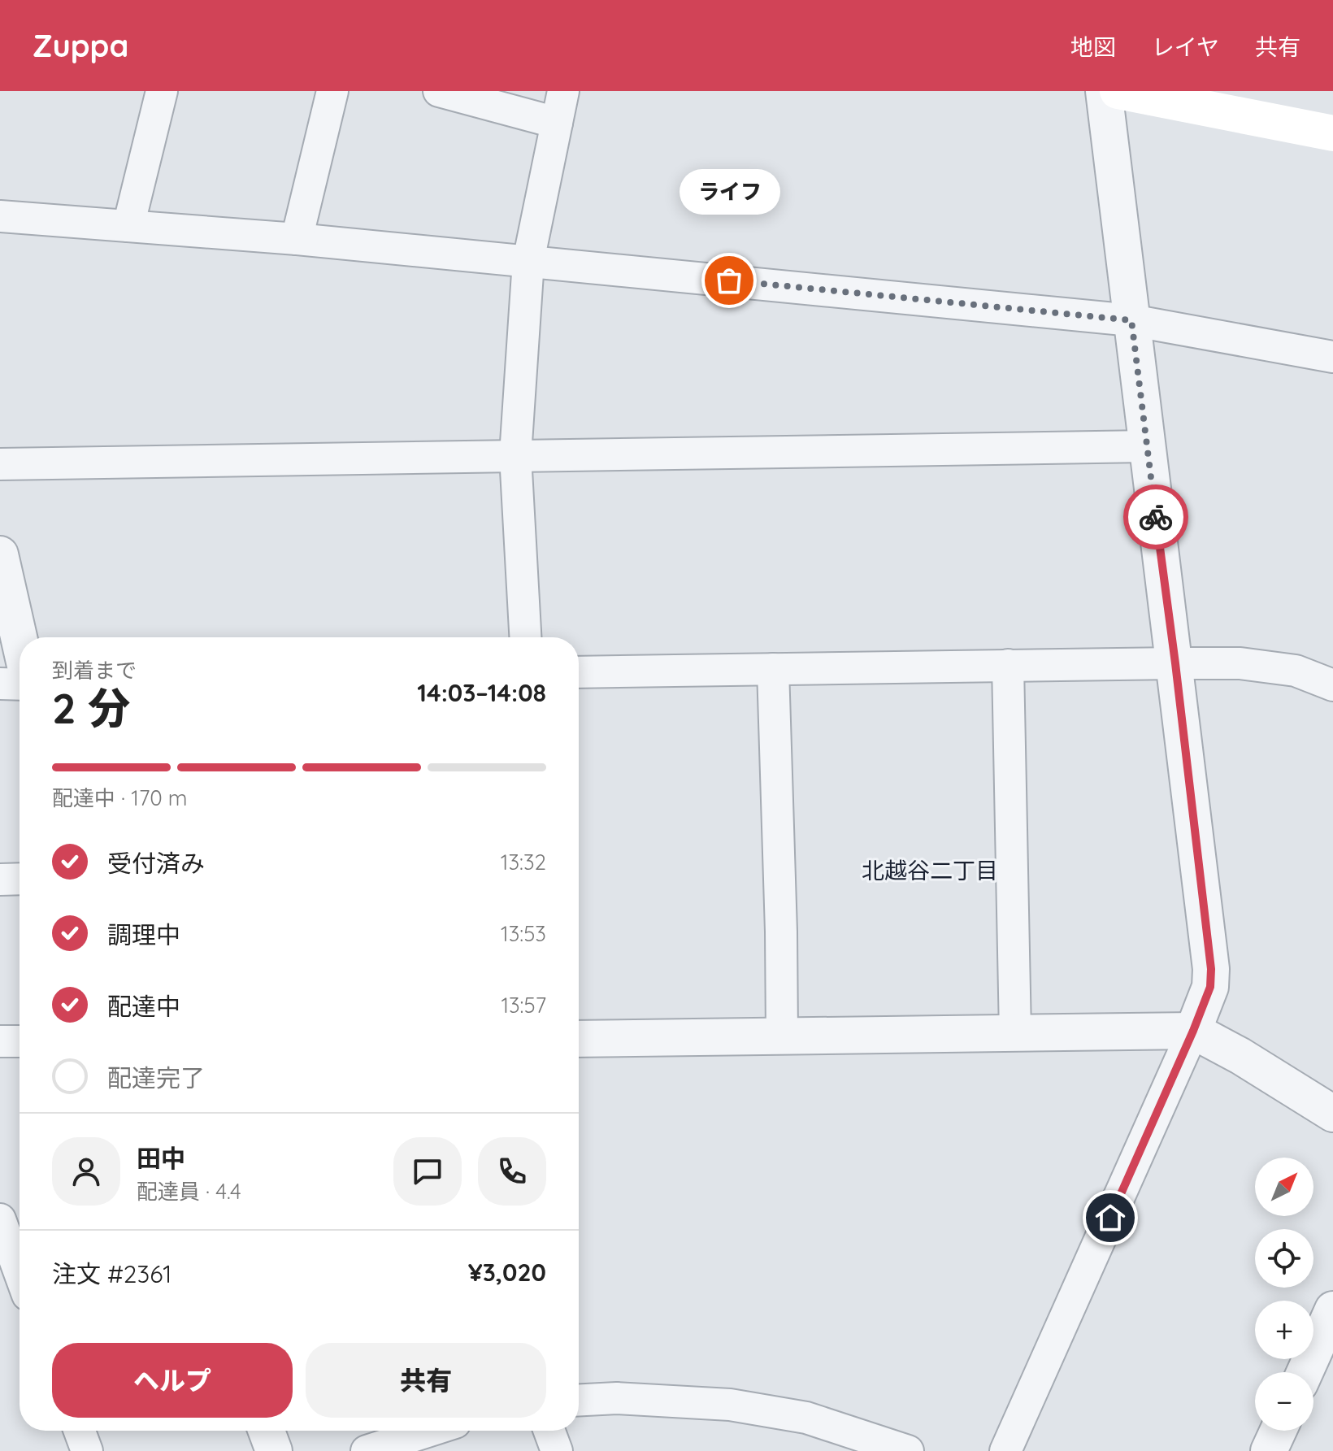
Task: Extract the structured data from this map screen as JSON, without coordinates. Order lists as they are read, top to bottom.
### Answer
{
  "districts": ["北越谷二丁目"],
  "places": ["ライフ"],
  "north": "top right",
  "page": {
    "header": "Zuppa",
    "nav": ["地図", "レイヤ", "共有"],
    "bubble": "ライフ",
    "heading": ["2 分", "到着まで", "14:03–14:08"],
    "panel": [
      "田中",
      "配達員 · 4.4",
      "注文 #2361",
      "¥3,020"
    ],
    "bar": "配達中 · 170 m",
    "list": [
      ["受付済み", "13:32"],
      ["調理中", "13:53"],
      ["配達中", "13:57"],
      "配達完了"
    ],
    "map_buttons": ["+", "−"],
    "buttons": ["ヘルプ", "共有"]
  }
}
